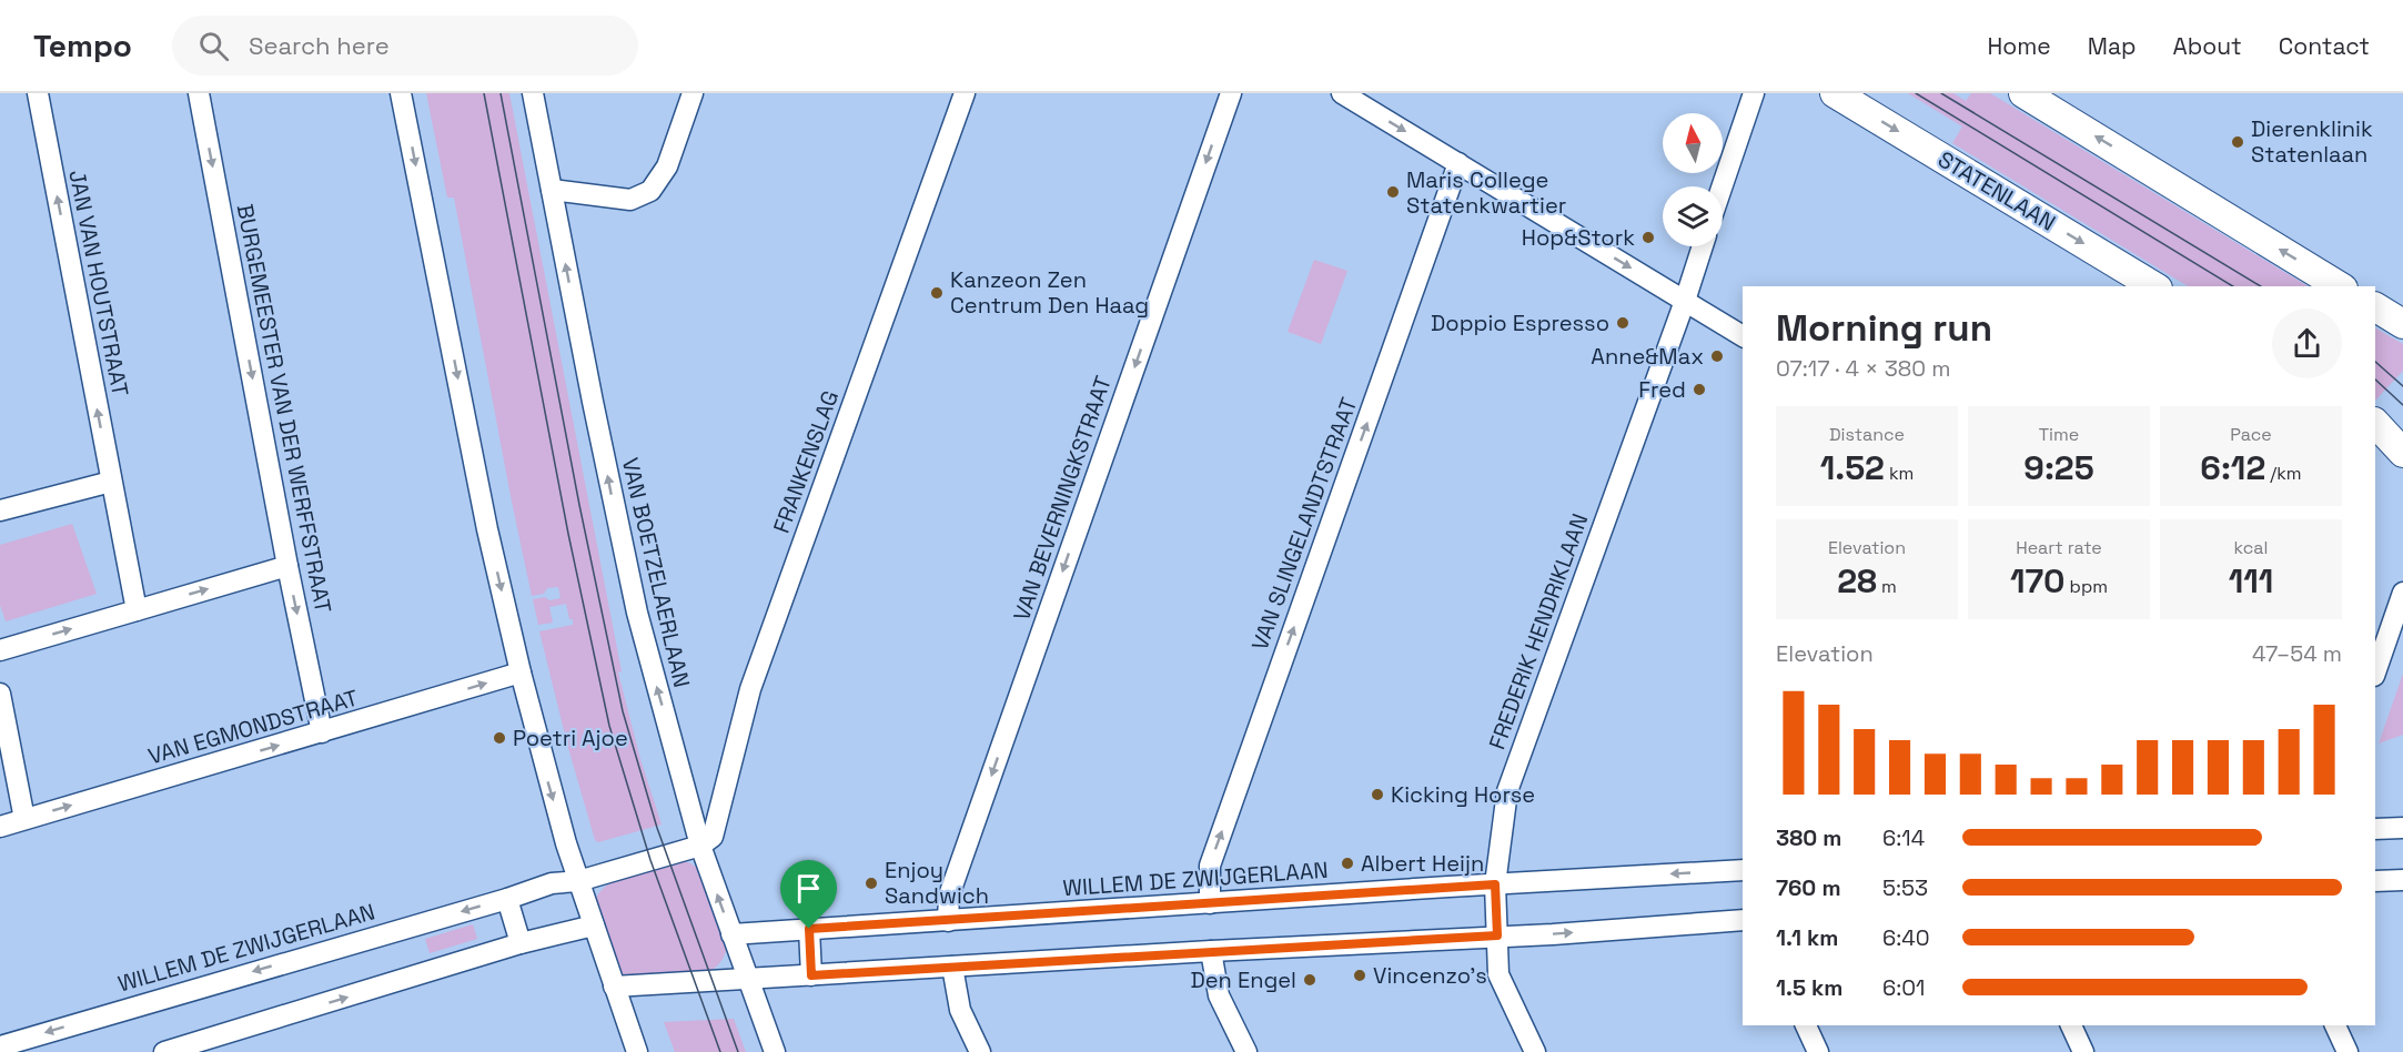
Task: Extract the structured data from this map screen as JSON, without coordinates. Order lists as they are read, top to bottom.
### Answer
{
  "streets": {
    "street": [
      "STATENLAAN",
      "JAN VAN HOUTSTRAAT",
      "BURGEMEESTER VAN DER WERFFSTRAAT",
      "FRANKENSLAG",
      "VAN BEVERNINGKSTRAAT",
      "VAN SLINGELANDTSTRAAT",
      "VAN BOETZELAERLAAN",
      "FREDERIK HENDRIKLAAN",
      "VAN EGMONDSTRAAT",
      "WILLEM DE ZWIJGERLAAN"
    ]
  },
  "crossings": [
    ["BURGEMEESTER VAN DER WERFFSTRAAT", "VAN EGMONDSTRAAT"],
    ["FRANKENSLAG", "VAN BOETZELAERLAAN"],
    ["FRANKENSLAG", "WILLEM DE ZWIJGERLAAN"],
    ["VAN BEVERNINGKSTRAAT", "WILLEM DE ZWIJGERLAAN"],
    ["VAN SLINGELANDTSTRAAT", "WILLEM DE ZWIJGERLAAN"],
    ["VAN BOETZELAERLAAN", "WILLEM DE ZWIJGERLAAN"],
    ["FREDERIK HENDRIKLAAN", "WILLEM DE ZWIJGERLAAN"]
  ],
  "one_way": [
    "JAN VAN HOUTSTRAAT",
    "BURGEMEESTER VAN DER WERFFSTRAAT",
    "VAN BEVERNINGKSTRAAT",
    "VAN SLINGELANDTSTRAAT"
  ],
  "places": [
    "Dierenklinik Statenlaan",
    "Maris College Statenkwartier",
    "Hop&Stork",
    "Kanzeon Zen Centrum Den Haag",
    "Doppio Espresso",
    "Anne&Max",
    "Fred",
    "Poetri Ajoe",
    "Kicking Horse",
    "Albert Heijn",
    "Enjoy Sandwich",
    "Vincenzo's",
    "Den Engel"
  ],
  "north": "top",
  "page": {
    "header": "Tempo",
    "search": "Search here",
    "nav": [
      "Home",
      "Map",
      "About",
      "Contact"
    ],
    "heading": ["Morning run", "07:17 · 4 × 380 m"],
    "stats": [
      ["Distance", "1.52 km"],
      ["Time", "9:25"],
      ["Pace", "6:12 /km"],
      ["Elevation", "28 m"],
      ["Heart rate", "170 bpm"],
      ["kcal", "111"]
    ],
    "chart": ["Elevation", "47–54 m"],
    "list": [
      {
        "name": "380 m",
        "note": "6:14"
      },
      {
        "name": "760 m",
        "note": "5:53"
      },
      {
        "name": "1.1 km",
        "note": "6:40"
      },
      {
        "name": "1.5 km",
        "note": "6:01"
      }
    ]
  }
}
